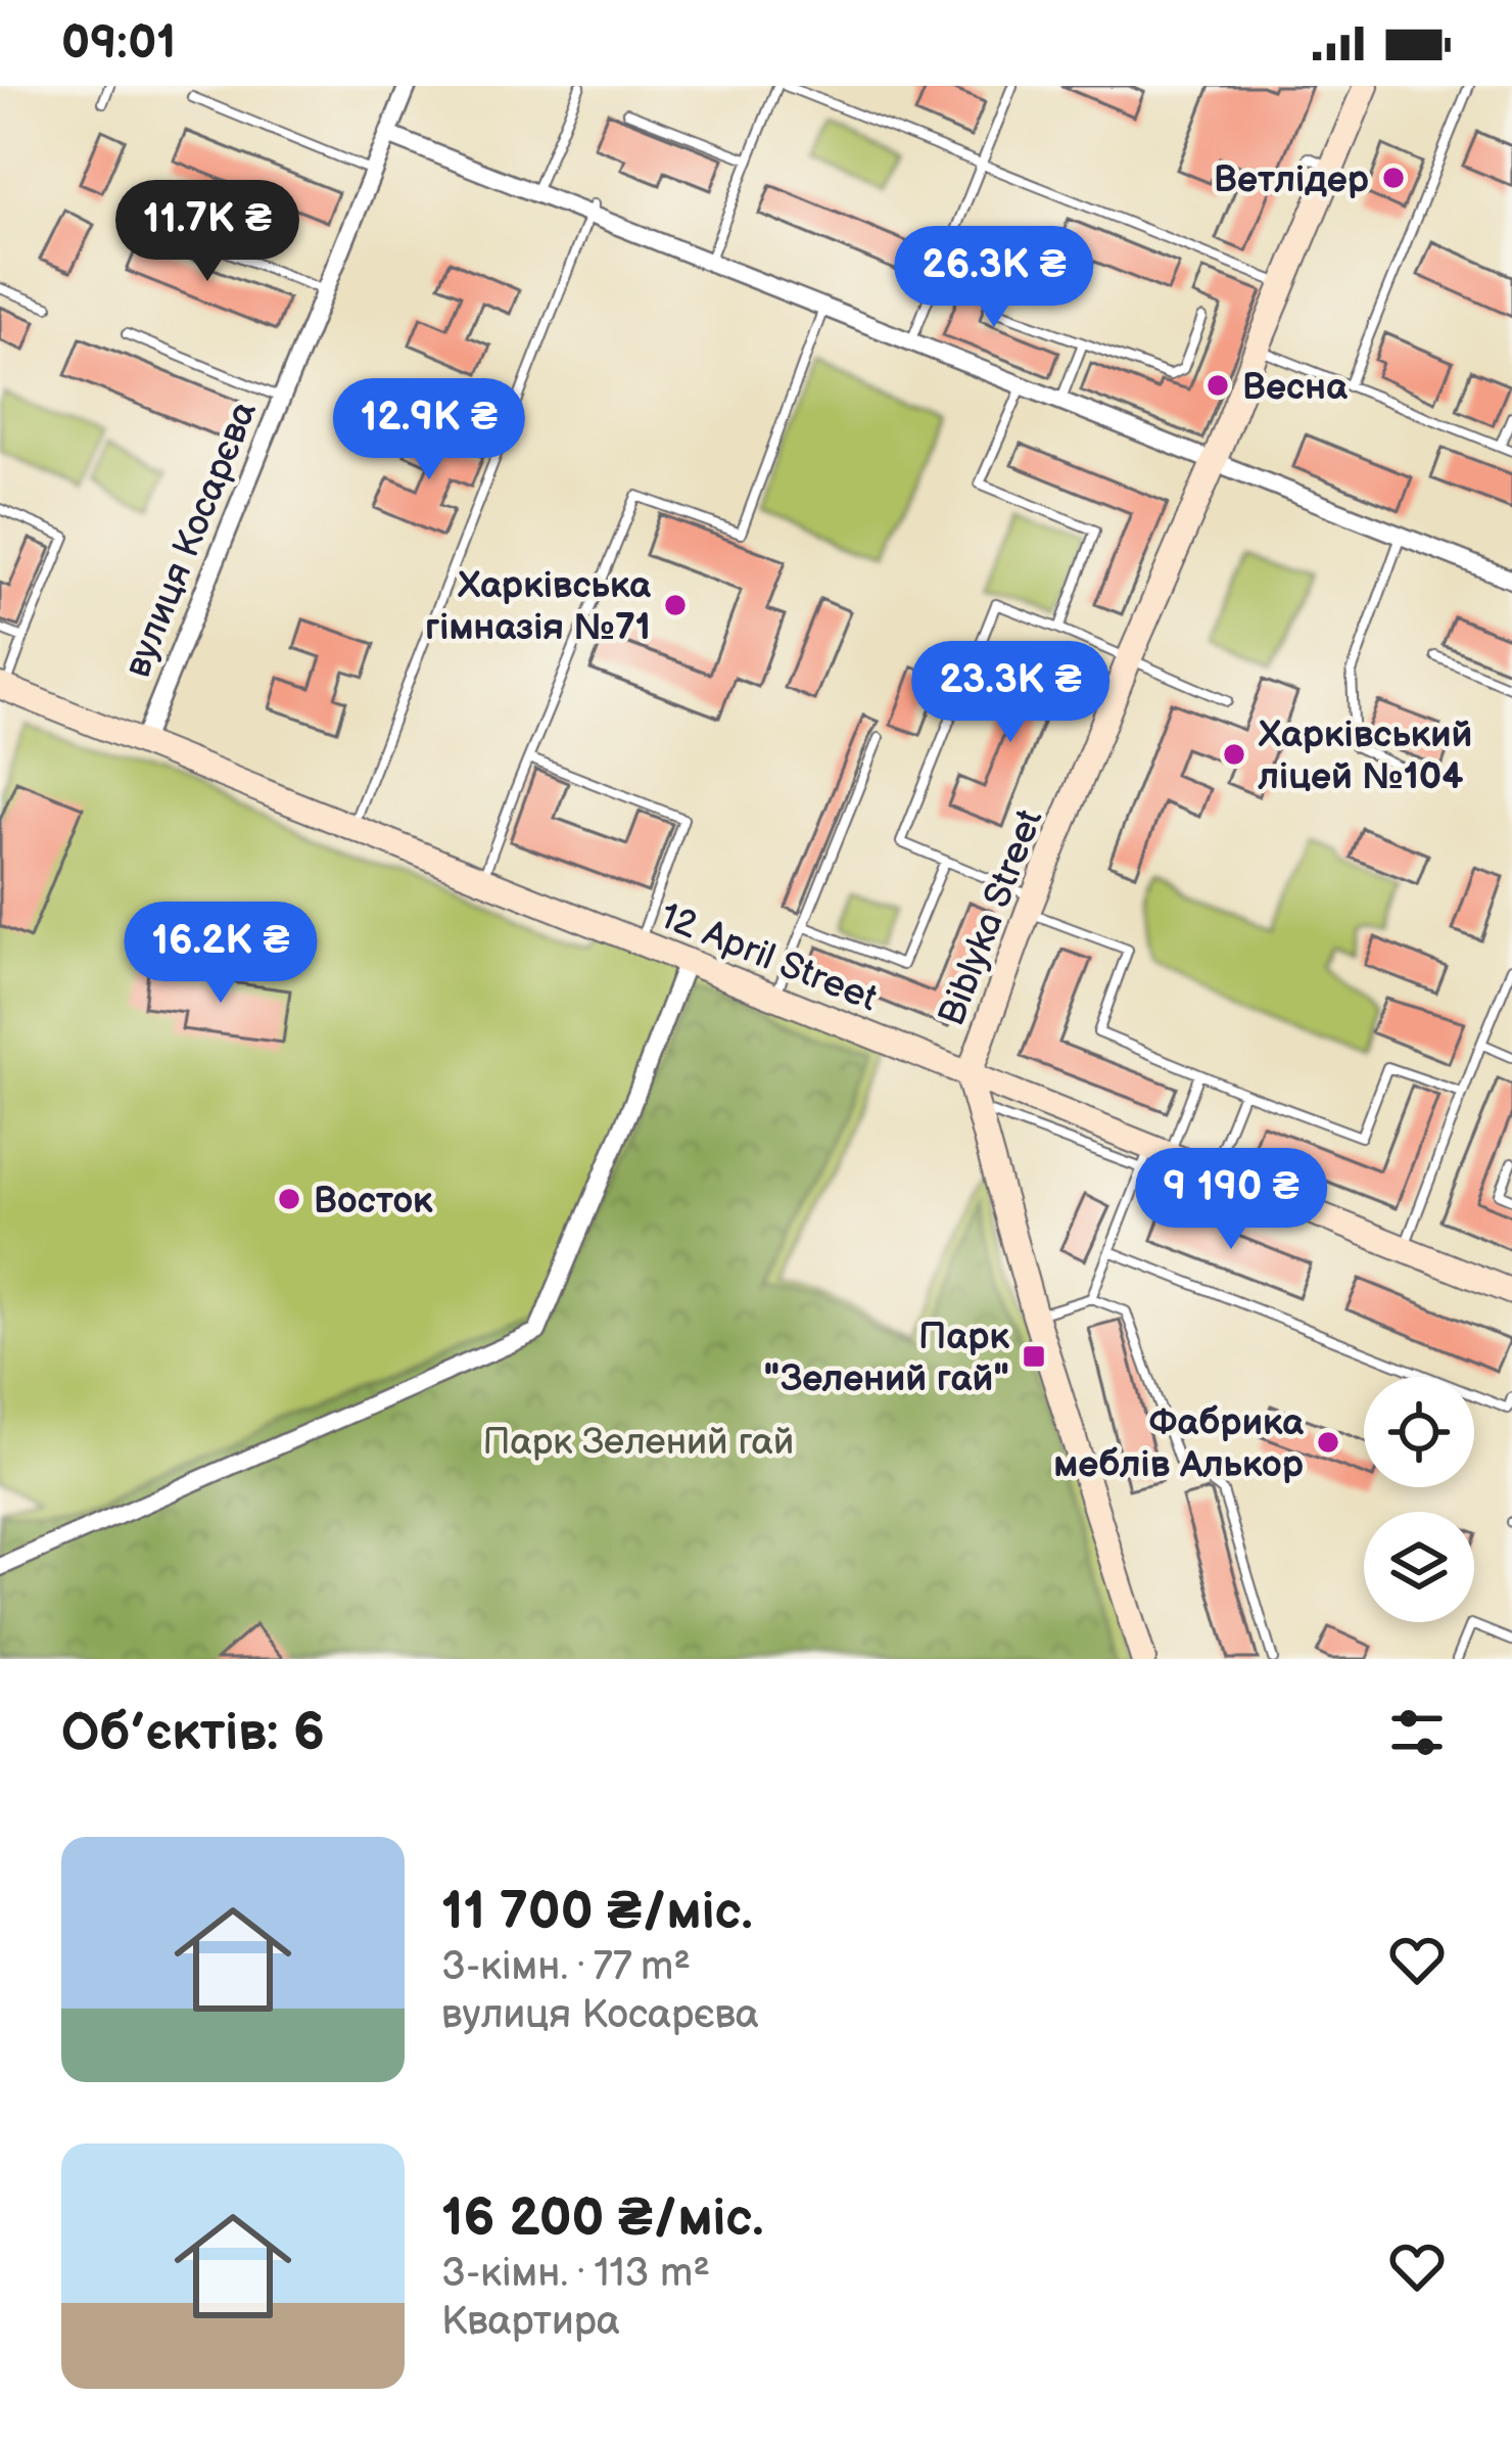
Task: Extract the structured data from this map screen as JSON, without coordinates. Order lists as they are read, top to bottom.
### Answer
{
  "streets": {
    "street": ["вулиця Косарєва", "Biblyka Street", "12 April Street"]
  },
  "crossings": [
    ["вулиця Косарєва", "12 April Street"],
    ["Biblyka Street", "12 April Street"]
  ],
  "parks": ["Парк Зелений гай"],
  "places": {
    "other": [
      "Ветлідер",
      "Весна",
      "Харківська гімназія №71",
      "Харківський ліцей №104",
      "Восток",
      "Фабрика меблів Алькор"
    ],
    "transit": ["Парк \"Зелений гай\""]
  },
  "page": {
    "status": "09:01",
    "price": [
      "11.7K ₴",
      "26.3K ₴",
      "12.9K ₴",
      "23.3K ₴",
      "16.2K ₴",
      "9 190 ₴"
    ],
    "heading": "Об’єктів: 6",
    "list": [
      {
        "name": "11 700 ₴/міс.",
        "note": "3-кімн. · 77 m² · вулиця Косарєва"
      },
      {
        "name": "16 200 ₴/міс.",
        "note": "3-кімн. · 113 m² · Квартира"
      }
    ]
  }
}
